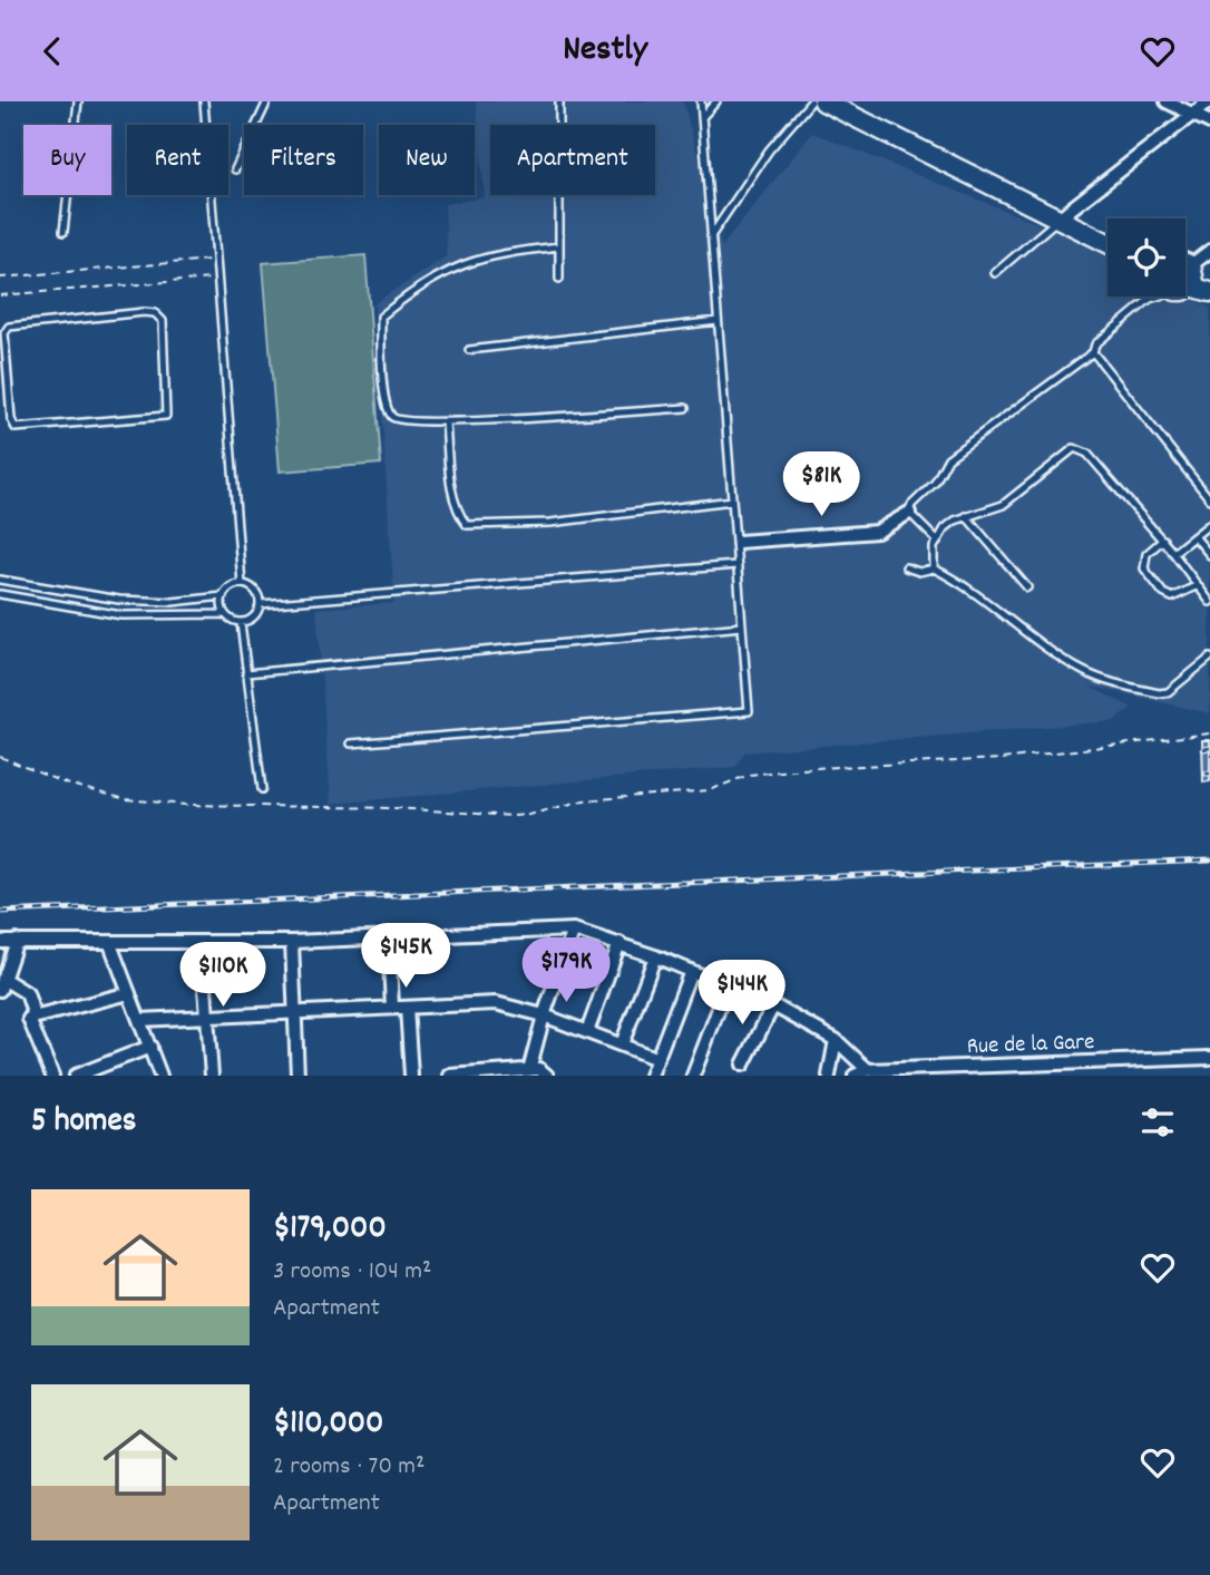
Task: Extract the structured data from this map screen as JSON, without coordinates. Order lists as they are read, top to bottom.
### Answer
{
  "streets": {
    "street": ["Rue de la Gare"]
  },
  "page": {
    "header": "Nestly",
    "chip": [
      "Buy",
      "Rent",
      "Filters",
      "New",
      "Apartment"
    ],
    "price": [
      "$81K",
      "$145K",
      "$179K",
      "$110K",
      "$144K"
    ],
    "heading": "5 homes",
    "list": [
      {
        "name": "$179,000",
        "note": "3 rooms · 104 m² · Apartment"
      },
      {
        "name": "$110,000",
        "note": "2 rooms · 70 m² · Apartment"
      }
    ]
  }
}
